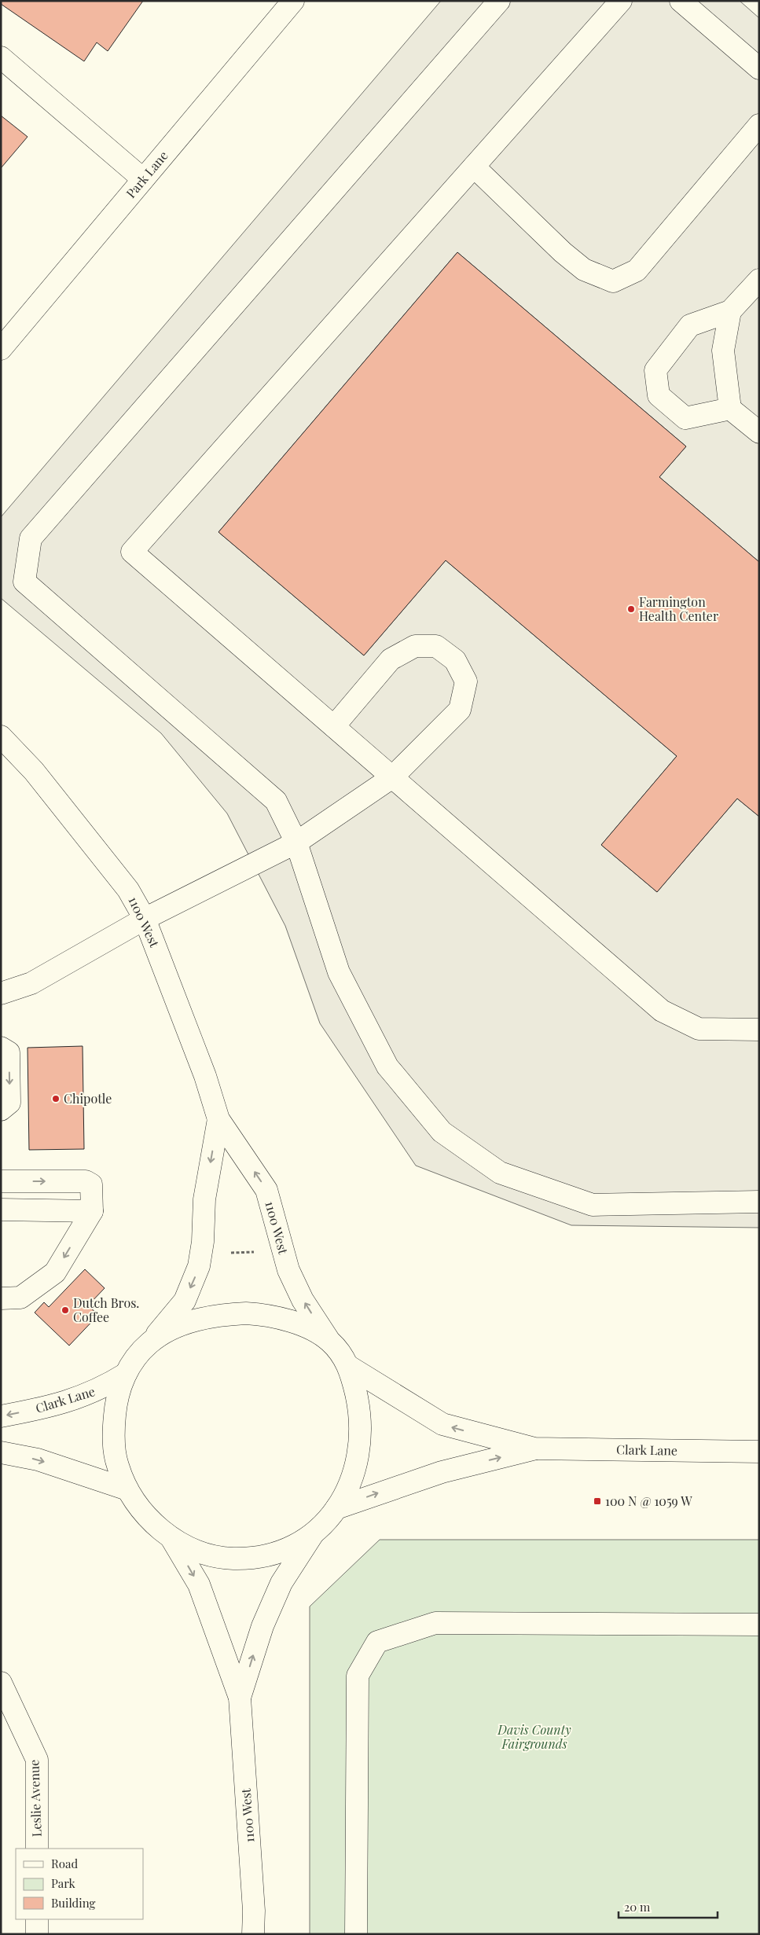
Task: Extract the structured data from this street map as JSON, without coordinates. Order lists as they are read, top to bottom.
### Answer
{
  "streets": {
    "main road": [
      "Park Lane",
      "1100 West",
      "Clark Lane",
      "Leslie Avenue"
    ]
  },
  "crossings": [
    ["1100 West", "Clark Lane"]
  ],
  "parks": ["Davis County Fairgrounds"],
  "places": {
    "other": ["Farmington Health Center", "Chipotle", "Dutch Bros. Coffee"],
    "transit": ["100 N @ 1059 W"]
  },
  "legend": ["Road", "Park", "Building"],
  "scale_bar": "20 m"
}
